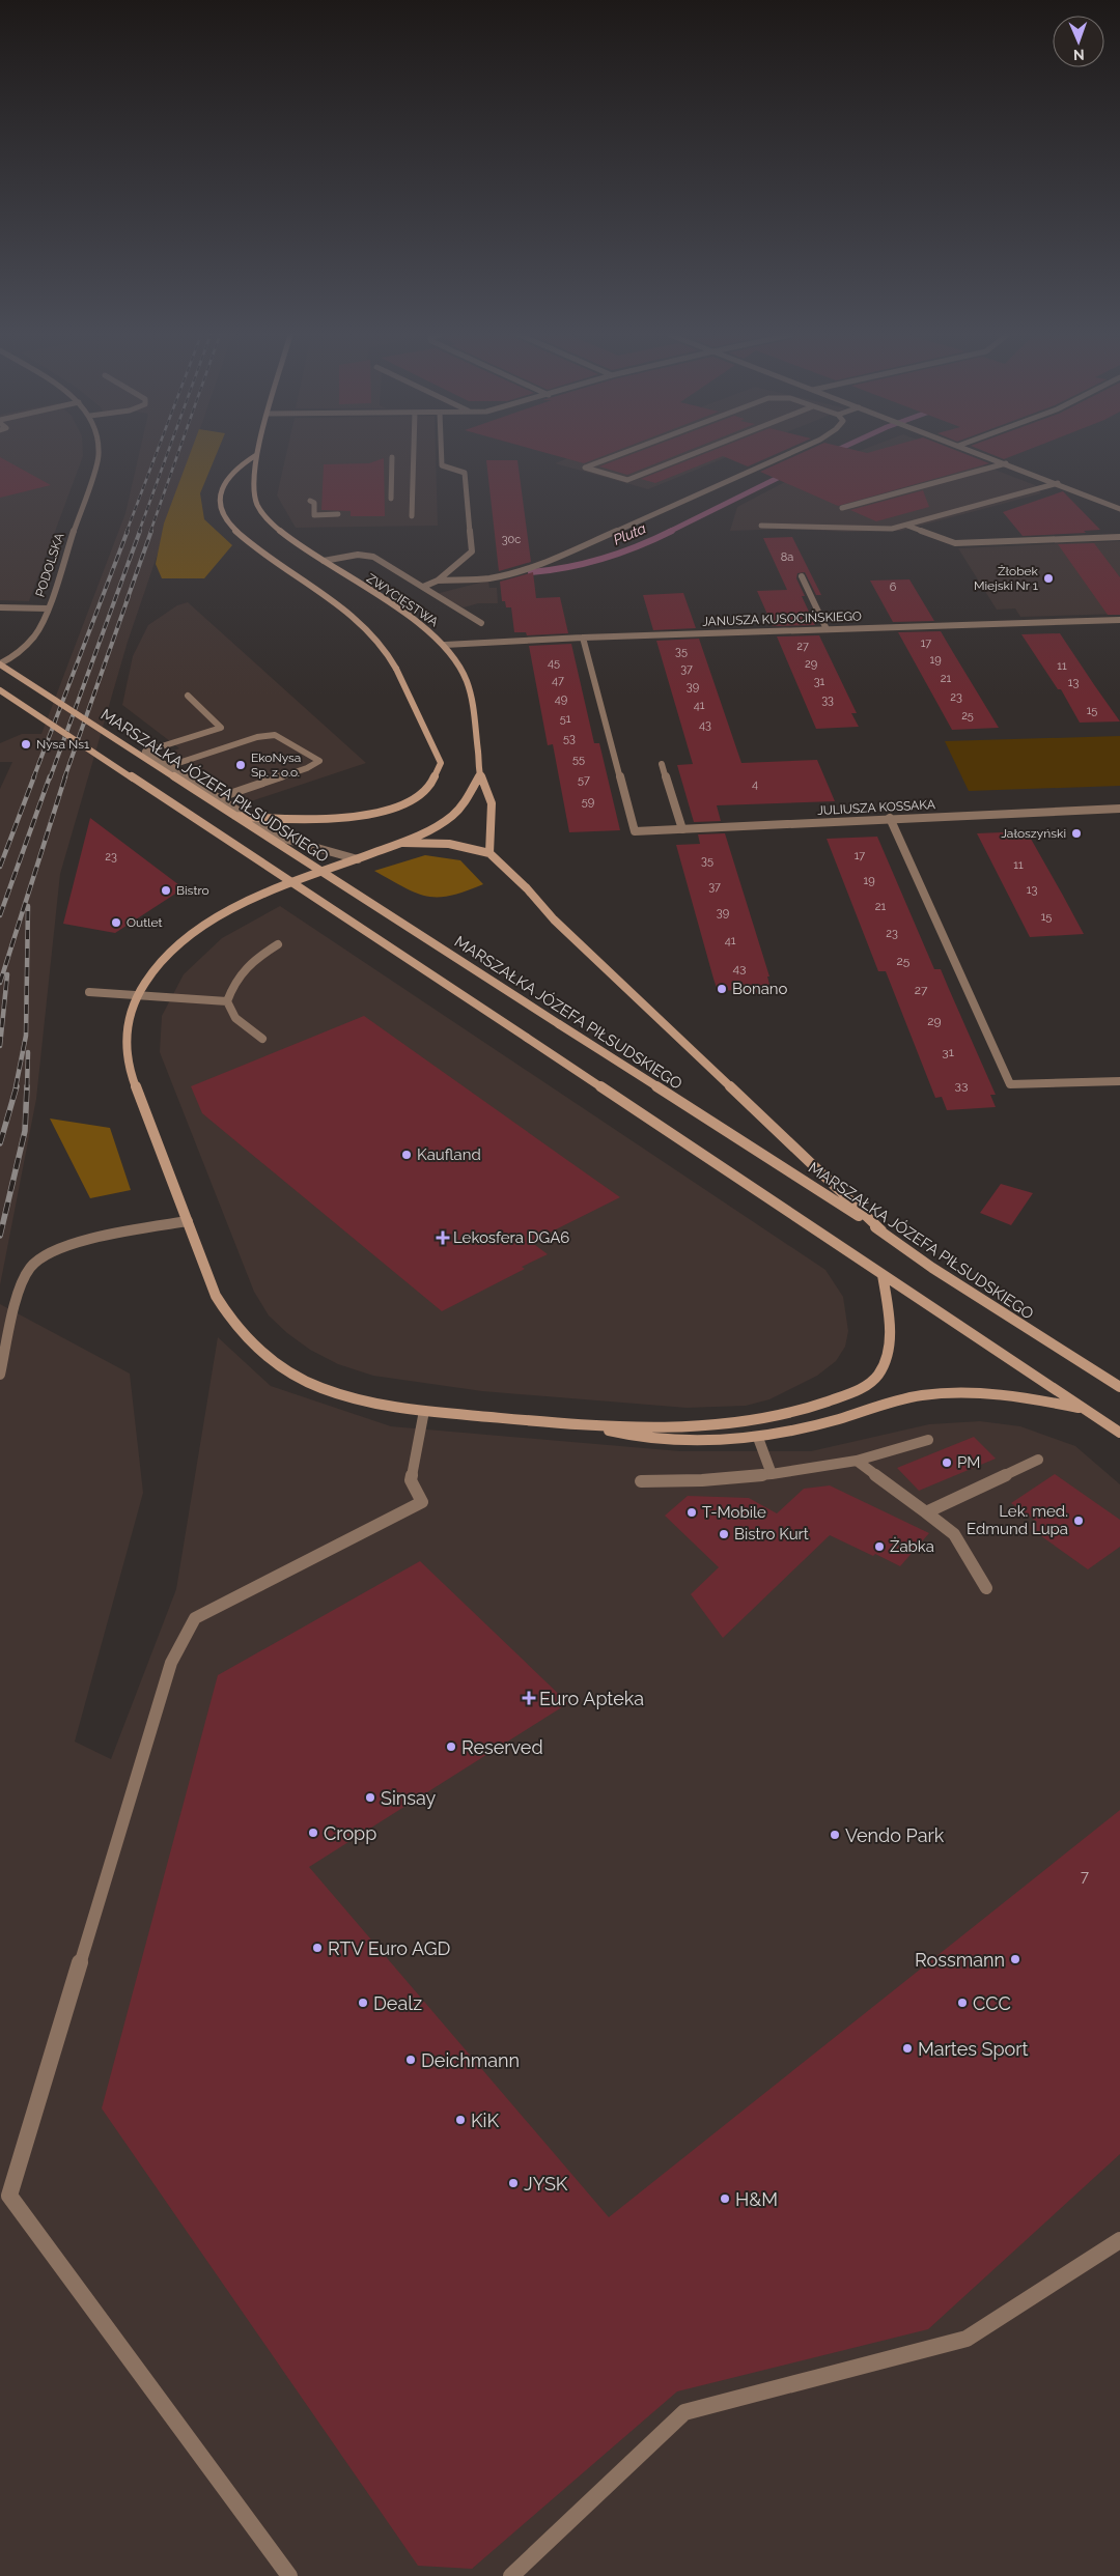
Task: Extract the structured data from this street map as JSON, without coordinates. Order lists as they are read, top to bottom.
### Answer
{
  "streets": {
    "main road": ["ZWYCIĘSTWA", "MARSZAŁKA JÓZEFA PIŁSUDSKIEGO"],
    "street": ["PODOLSKA", "JANUSZA KUSOCIŃSKIEGO", "JULIUSZA KOSSAKA"]
  },
  "crossings": [
    ["PODOLSKA", "MARSZAŁKA JÓZEFA PIŁSUDSKIEGO"],
    ["ZWYCIĘSTWA", "JANUSZA KUSOCIŃSKIEGO"],
    ["JANUSZA KUSOCIŃSKIEGO", "JULIUSZA KOSSAKA"]
  ],
  "water": ["Pluta"],
  "places": {
    "other": [
      "Żłobek Miejski Nr 1",
      "Nysa Ns1",
      "EkoNysa Sp. z o.o.",
      "Jałoszyński",
      "Bistro",
      "Outlet",
      "Bonano",
      "Kaufland",
      "PM",
      "T-Mobile",
      "Lek. med. Edmund Lupa",
      "Bistro Kurt",
      "Żabka",
      "Reserved",
      "Sinsay",
      "Cropp",
      "Vendo Park",
      "RTV Euro AGD",
      "Rossmann",
      "Dealz",
      "CCC",
      "Martes Sport",
      "Deichmann",
      "KiK",
      "JYSK",
      "H&M"
    ],
    "health": ["Lekosfera DGA6", "Euro Apteka"]
  },
  "house_numbers": [
    "30c",
    "8a",
    "6",
    "17",
    "27",
    "35",
    "19",
    "45",
    "29",
    "11",
    "37",
    "21",
    "47",
    "31",
    "13",
    "39",
    "23",
    "49",
    "33",
    "41",
    "15",
    "25",
    "51",
    "43",
    "53",
    "55",
    "57",
    "4",
    "59",
    "17",
    "23",
    "35",
    "11",
    "19",
    "37",
    "13",
    "21",
    "39",
    "15",
    "23",
    "41",
    "25",
    "43",
    "27",
    "29",
    "31",
    "33",
    "7"
  ],
  "north": "bottom"
}
